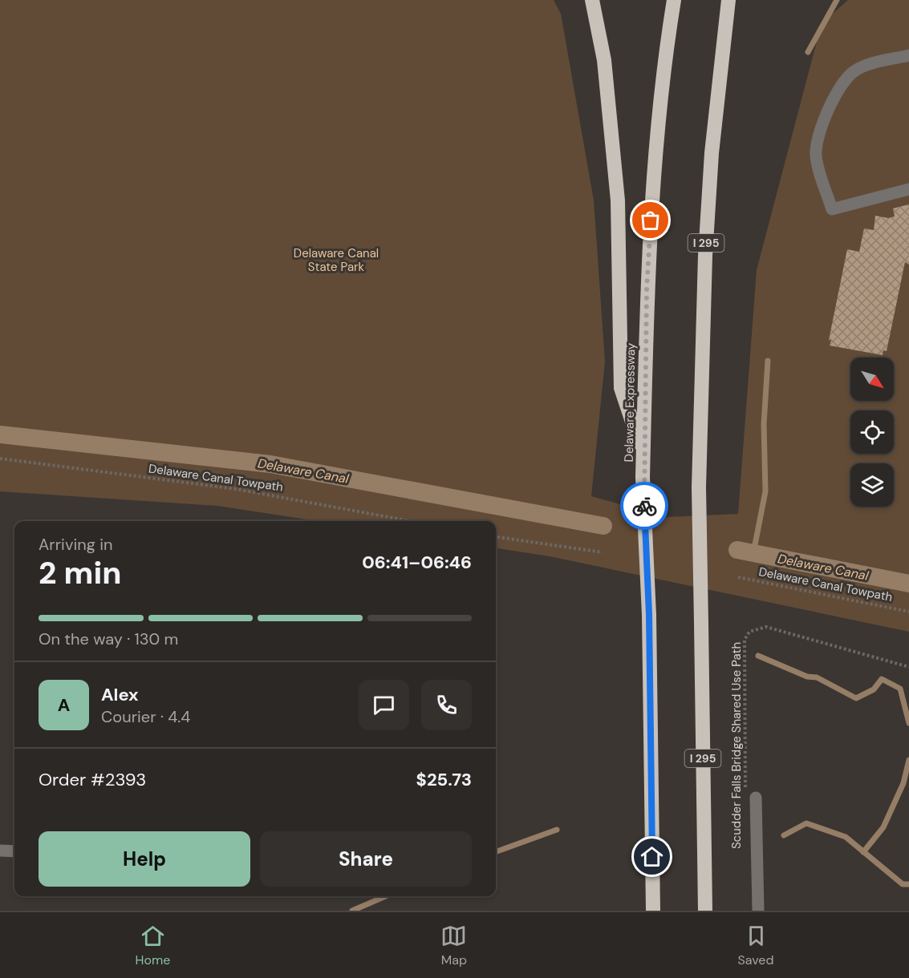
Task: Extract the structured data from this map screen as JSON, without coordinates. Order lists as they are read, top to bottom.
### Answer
{
  "streets": {
    "highway": ["I 295", "Delaware Expressway"],
    "path": ["Delaware Canal Towpath", "Scudder Falls Bridge Shared Use Path"]
  },
  "water": ["Delaware Canal"],
  "parks": ["Delaware Canal State Park"],
  "north": "bottom right",
  "page": {
    "heading": ["2 min", "Arriving in", "06:41–06:46"],
    "panel": [
      "Alex",
      "Courier · 4.4",
      "Order #2393",
      "$25.73"
    ],
    "bar": "On the way · 130 m",
    "round": "A",
    "buttons": ["Help", "Share"],
    "tabs": ["Home", "Map", "Saved"]
  }
}
